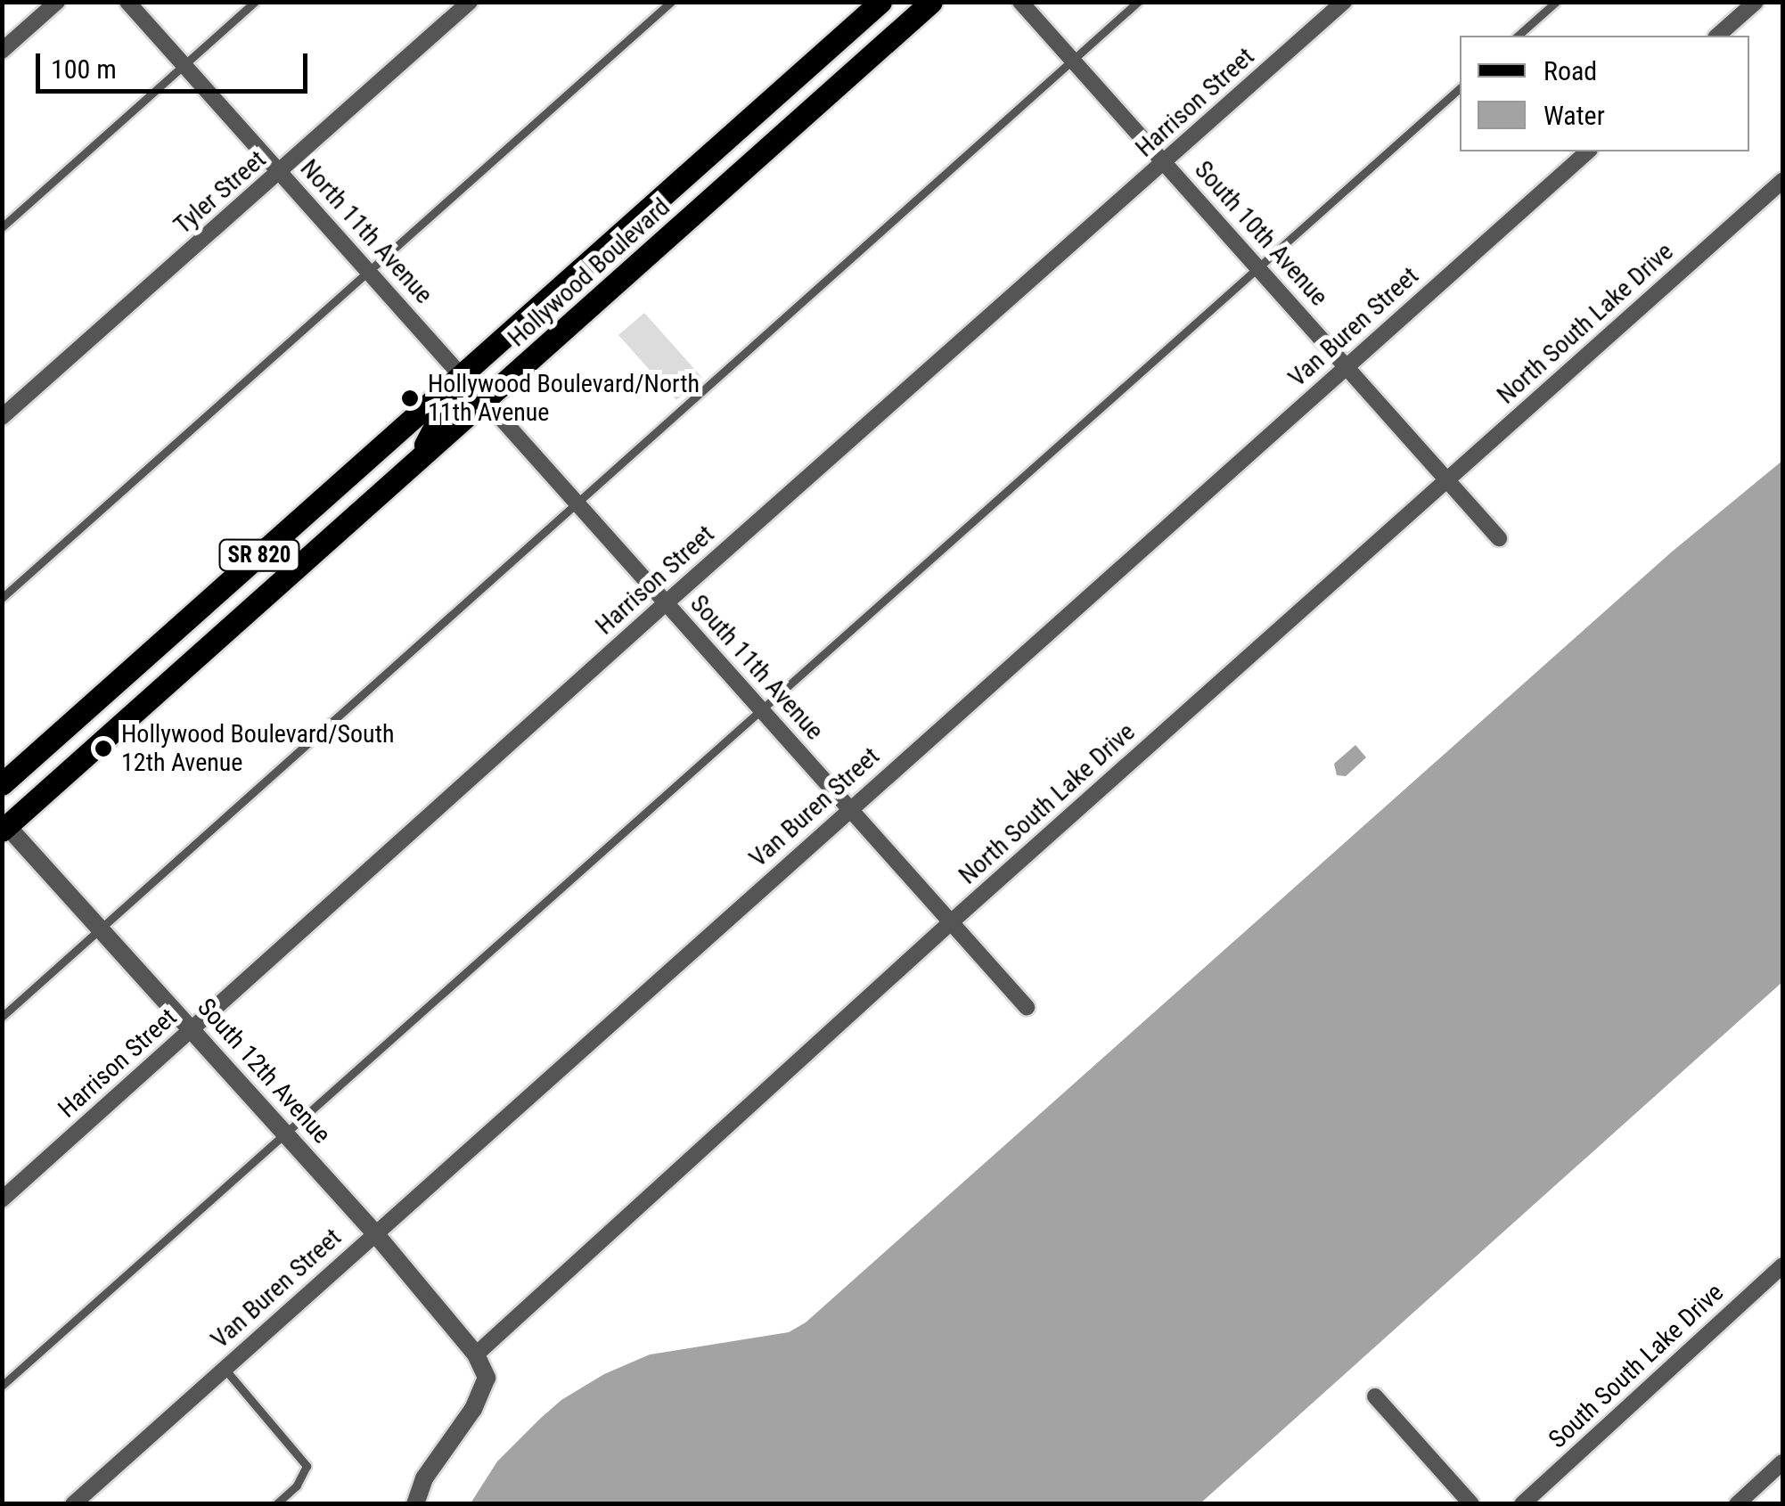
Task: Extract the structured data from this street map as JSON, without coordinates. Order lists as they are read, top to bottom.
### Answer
{
  "streets": {
    "main road": ["Hollywood Boulevard", "SR 820"],
    "street": [
      "Harrison Street",
      "Tyler Street",
      "North 11th Avenue",
      "South 10th Avenue",
      "North South Lake Drive",
      "Van Buren Street",
      "South 11th Avenue",
      "South 12th Avenue",
      "South South Lake Drive"
    ]
  },
  "crossings": [
    ["Harrison Street", "South 10th Avenue"],
    ["Harrison Street", "South 11th Avenue"],
    ["Harrison Street", "South 12th Avenue"],
    ["Tyler Street", "North 11th Avenue"],
    ["North 11th Avenue", "Hollywood Boulevard"],
    ["South 10th Avenue", "North South Lake Drive"],
    ["South 10th Avenue", "Van Buren Street"],
    ["Hollywood Boulevard", "South 11th Avenue"],
    ["Hollywood Boulevard", "South 12th Avenue"],
    ["North South Lake Drive", "South 11th Avenue"],
    ["North South Lake Drive", "South 12th Avenue"],
    ["Van Buren Street", "South 11th Avenue"],
    ["Van Buren Street", "South 12th Avenue"]
  ],
  "places": ["Hollywood Boulevard/North 11th Avenue", "Hollywood Boulevard/South 12th Avenue"],
  "legend": ["Road", "Water"],
  "scale_bar": "100 m"
}
